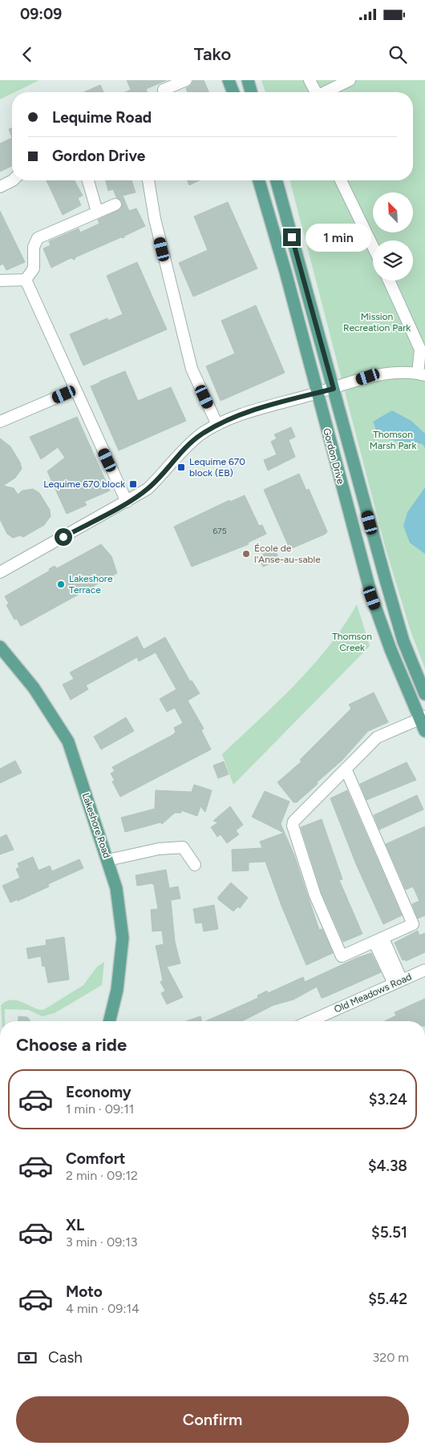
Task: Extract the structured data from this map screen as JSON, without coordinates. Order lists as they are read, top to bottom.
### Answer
{
  "streets": {
    "main road": ["Gordon Drive", "Lakeshore Road"],
    "street": ["Old Meadows Road"]
  },
  "parks": ["Mission Recreation Park", "Thomson Marsh Park", "Thomson Creek"],
  "places": {
    "transit": ["Lequime 670 block (EB)", "Lequime 670 block"],
    "other": ["École de l'Anse-au-sable", "Lakeshore Terrace"]
  },
  "house_numbers": ["675"],
  "north": "top left",
  "page": {
    "status": "09:09",
    "header": "Tako",
    "banner": ["Lequime Road", "Gordon Drive"],
    "bubble": "1 min",
    "heading": "Choose a ride",
    "list": [
      {
        "name": "Economy",
        "note": "1 min · 09:11",
        "value": "$3.24"
      },
      {
        "name": "Comfort",
        "note": "2 min · 09:12",
        "value": "$4.38"
      },
      {
        "name": "XL",
        "note": "3 min · 09:13",
        "value": "$5.51"
      },
      {
        "name": "Moto",
        "note": "4 min · 09:14",
        "value": "$5.42"
      }
    ],
    "pay": ["Cash", "320 m"],
    "buttons": "Confirm"
  }
}
